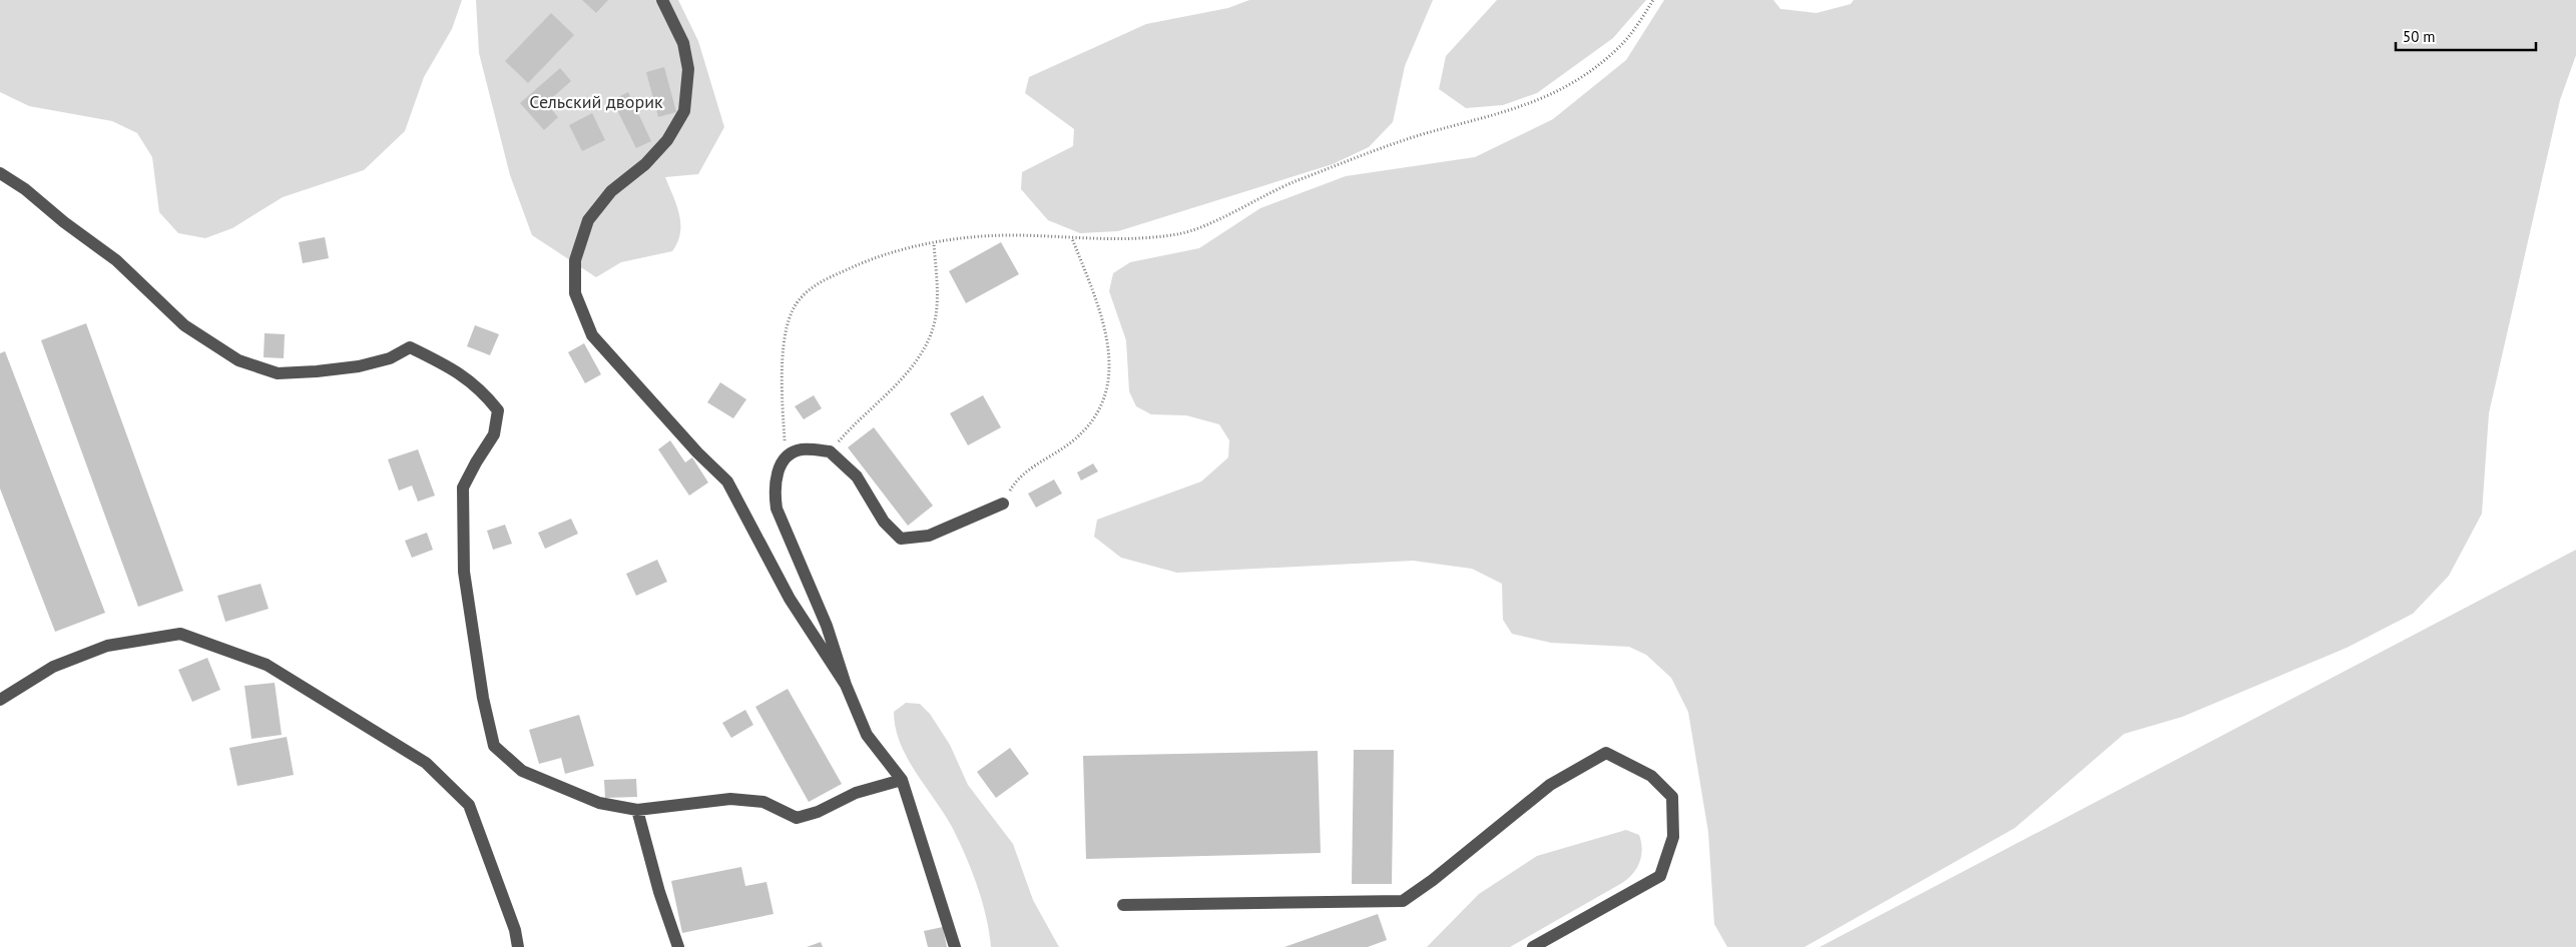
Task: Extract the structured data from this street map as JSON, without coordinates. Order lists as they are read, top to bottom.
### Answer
{
  "parks": ["Сельский дворик"],
  "scale_bar": "50 m"
}
